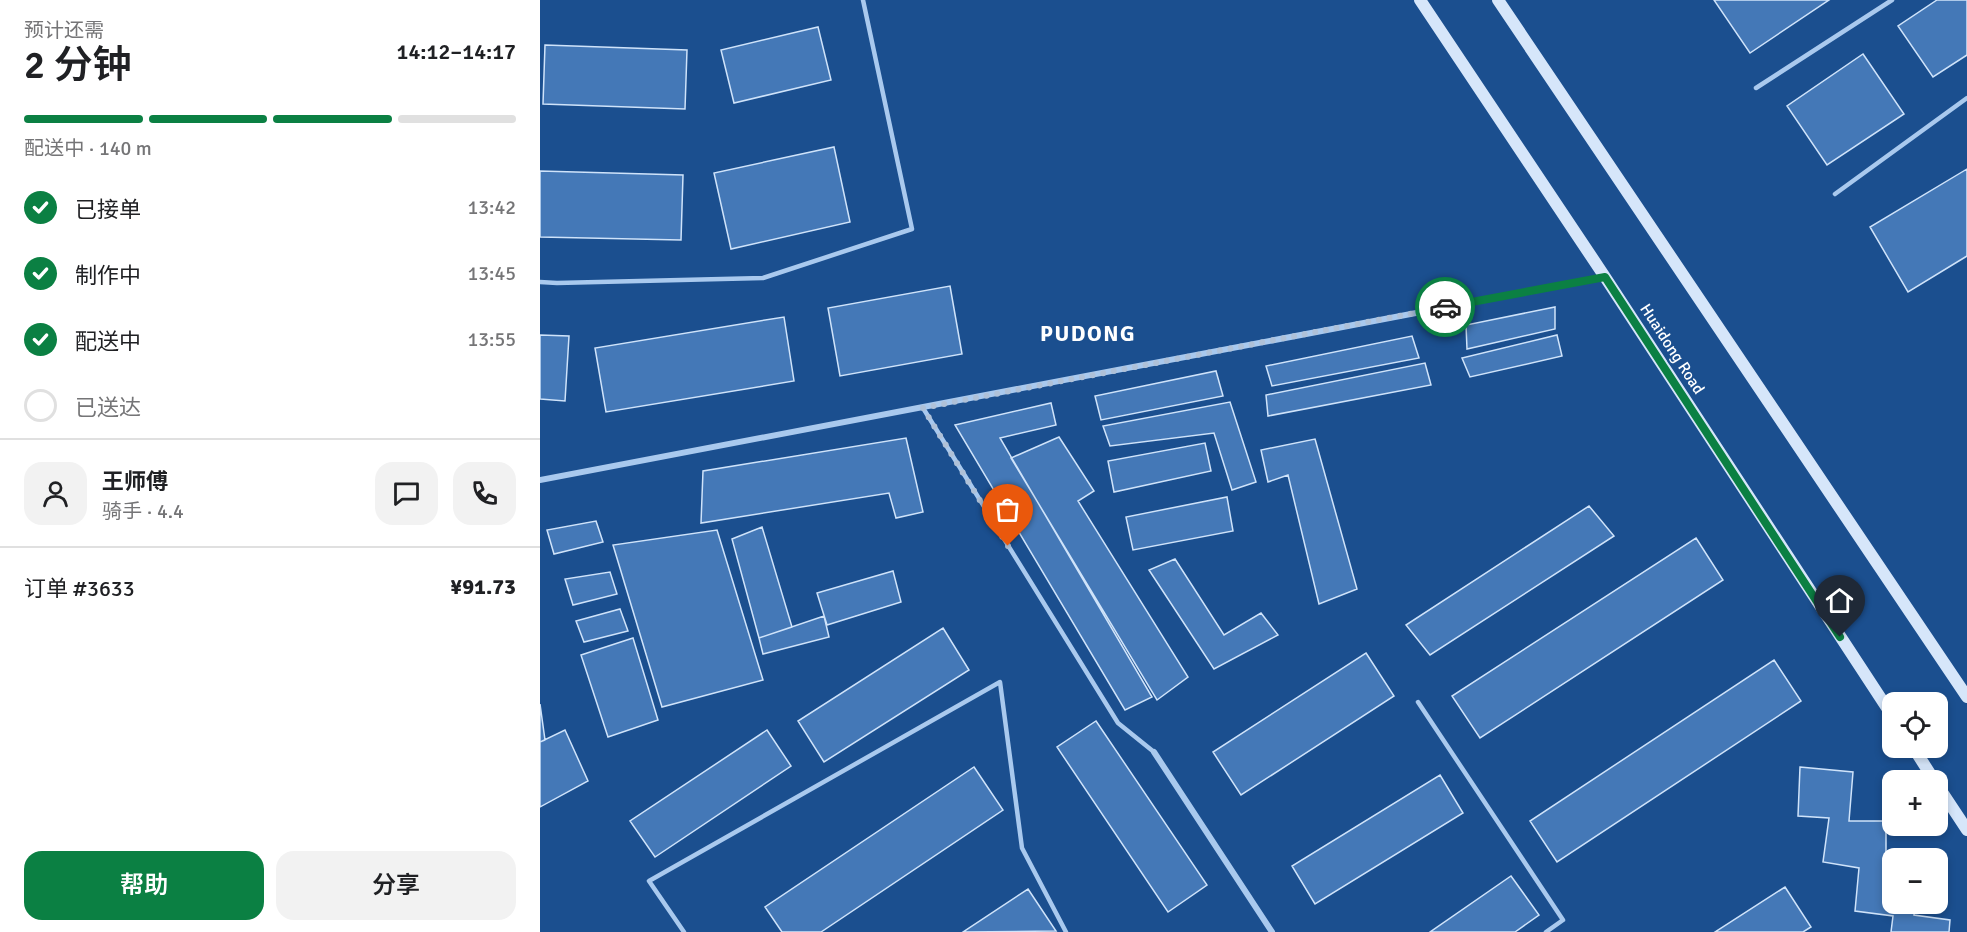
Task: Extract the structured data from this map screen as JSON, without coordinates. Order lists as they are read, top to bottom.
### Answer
{
  "streets": {
    "main road": ["Huaidong Road"]
  },
  "districts": ["PUDONG"],
  "page": {
    "heading": ["2 分钟", "预计还需", "14:12–14:17"],
    "panel": [
      "王师傅",
      "骑手 · 4.4",
      "订单 #3633",
      "¥91.73"
    ],
    "bar": "配送中 · 140 m",
    "list": [
      ["已接单", "13:42"],
      ["制作中", "13:45"],
      ["配送中", "13:55"],
      "已送达"
    ],
    "map_buttons": ["+", "−"],
    "buttons": ["帮助", "分享"]
  }
}
